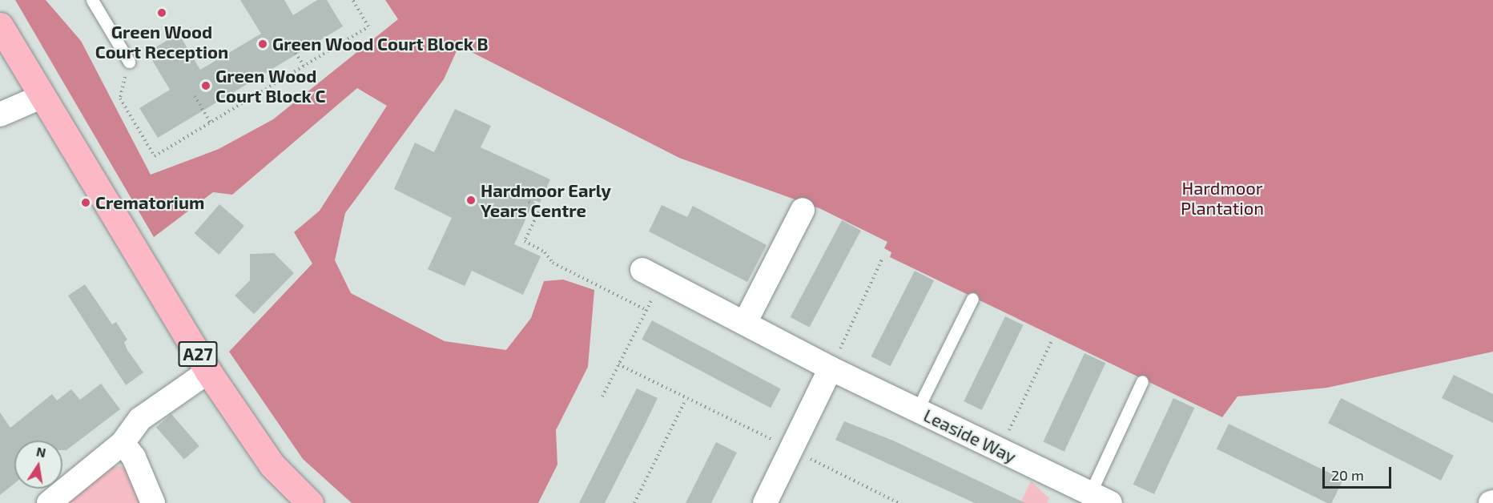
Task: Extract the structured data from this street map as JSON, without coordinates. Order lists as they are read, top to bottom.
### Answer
{
  "streets": {
    "main road": ["A27"],
    "street": ["Leaside Way"]
  },
  "parks": ["Hardmoor Plantation"],
  "places": [
    "Green Wood Court Reception",
    "Green Wood Court Block B",
    "Green Wood Court Block C",
    "Hardmoor Early Years Centre",
    "Crematorium"
  ],
  "scale_bar": "20 m",
  "north": "top"
}
